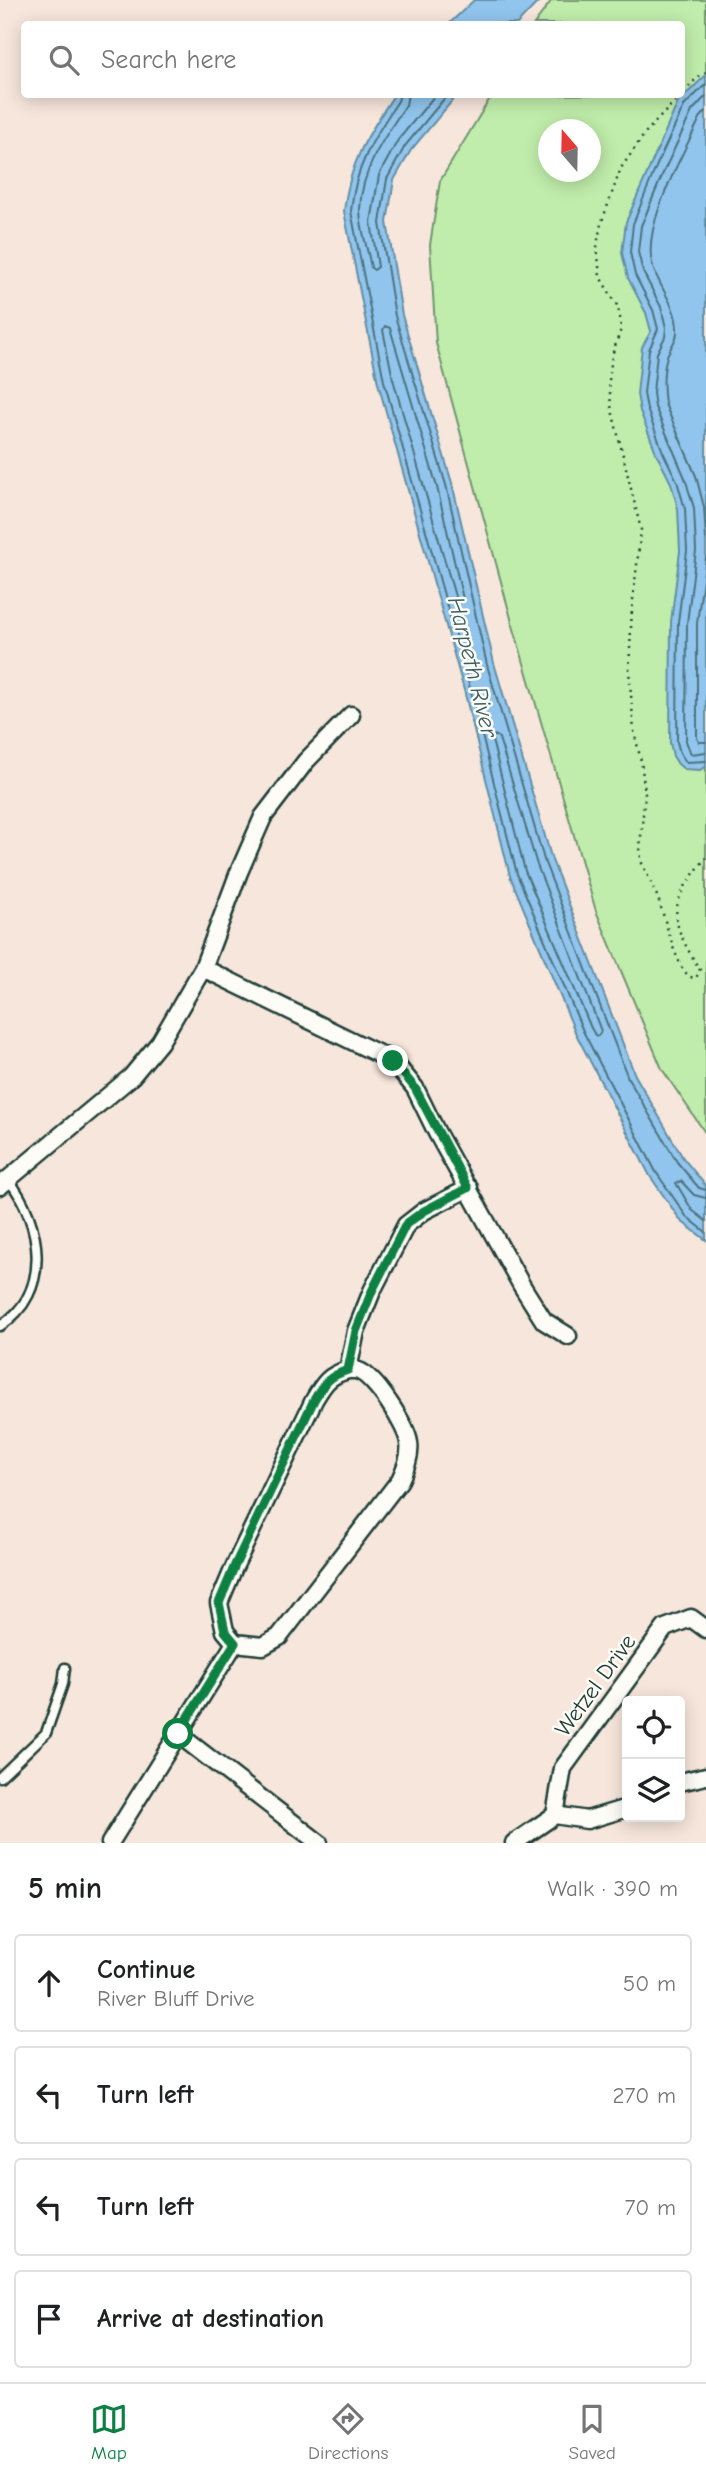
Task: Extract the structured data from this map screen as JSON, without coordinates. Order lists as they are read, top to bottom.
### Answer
{
  "streets": {
    "street": ["Wetzel Drive"]
  },
  "water": ["Harpeth River"],
  "north": "top",
  "page": {
    "search": "Search here",
    "heading": ["5 min", "Walk · 390 m"],
    "list": [
      ["Continue", "River Bluff Drive", "50 m"],
      ["Turn left", "270 m"],
      ["Turn left", "70 m"],
      "Arrive at destination"
    ],
    "nav": ["Map", "Directions", "Saved"]
  }
}
